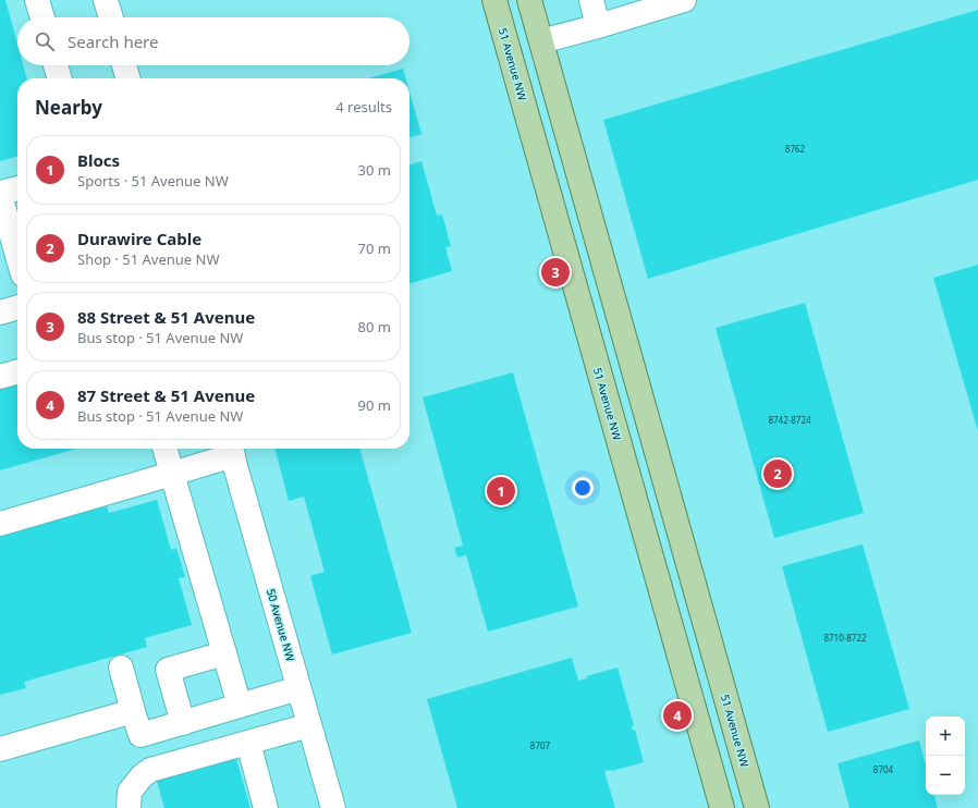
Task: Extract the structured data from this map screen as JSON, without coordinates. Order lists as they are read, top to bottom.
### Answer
{
  "streets": {
    "main road": ["51 Avenue NW"],
    "street": ["50 Avenue NW"]
  },
  "house_numbers": [
    "8762",
    "8742-8724",
    "8710-8722",
    "8707",
    "8704"
  ],
  "page": {
    "search": "Search here",
    "heading": ["Nearby", "4 results"],
    "list": [
      {
        "mark": "1",
        "name": "Blocs",
        "note": "Sports · 51 Avenue NW",
        "value": "30 m"
      },
      {
        "mark": "2",
        "name": "Durawire Cable",
        "note": "Shop · 51 Avenue NW",
        "value": "70 m"
      },
      {
        "mark": "3",
        "name": "88 Street & 51 Avenue",
        "note": "Bus stop · 51 Avenue NW",
        "value": "80 m"
      },
      {
        "mark": "4",
        "name": "87 Street & 51 Avenue",
        "note": "Bus stop · 51 Avenue NW",
        "value": "90 m"
      }
    ],
    "pins": [
      "3",
      "2",
      "1",
      "4"
    ],
    "map_buttons": ["+", "−"]
  }
}
